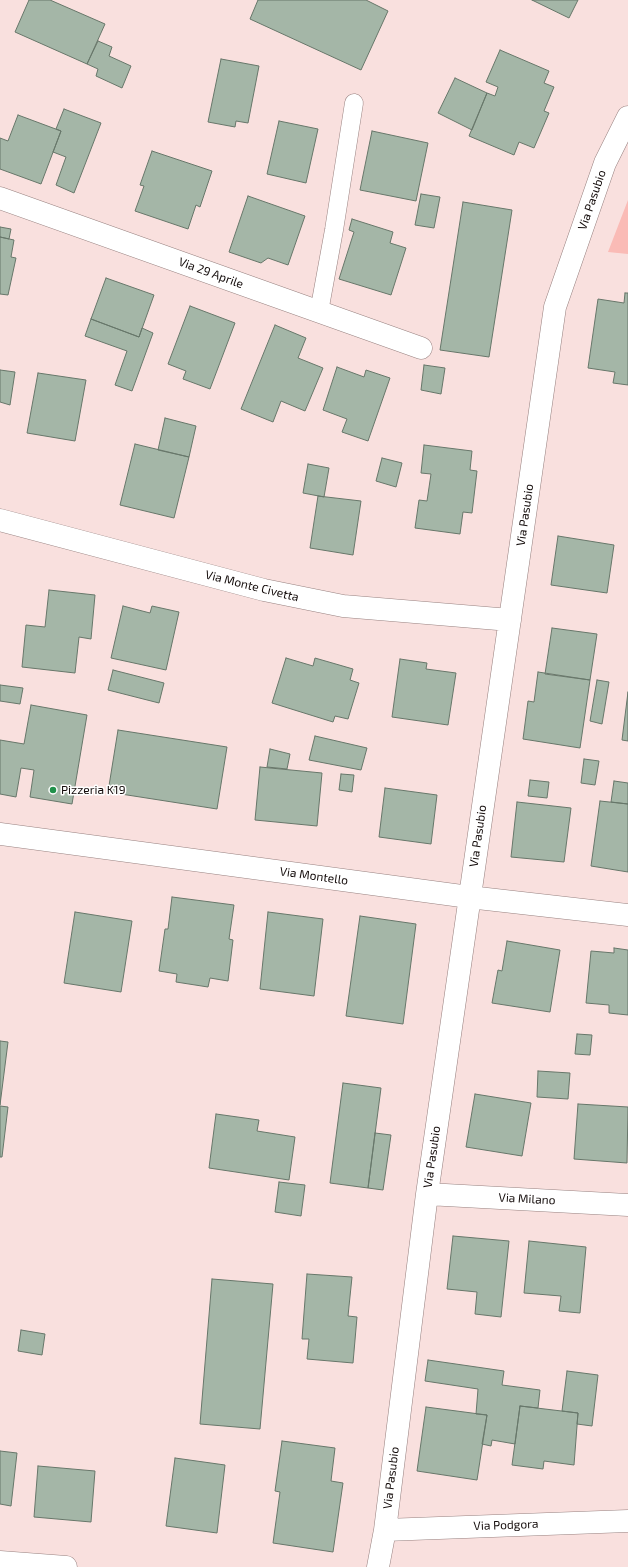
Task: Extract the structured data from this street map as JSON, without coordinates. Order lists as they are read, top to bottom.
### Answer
{
  "streets": {
    "street": [
      "Via Pasubio",
      "Via 29 Aprile",
      "Via Monte Civetta",
      "Via Montello",
      "Via Milano",
      "Via Podgora"
    ]
  },
  "crossings": [
    ["Via Pasubio", "Via Monte Civetta"],
    ["Via Pasubio", "Via Montello"],
    ["Via Pasubio", "Via Milano"],
    ["Via Pasubio", "Via Podgora"]
  ],
  "places": ["Pizzeria K19"]
}
